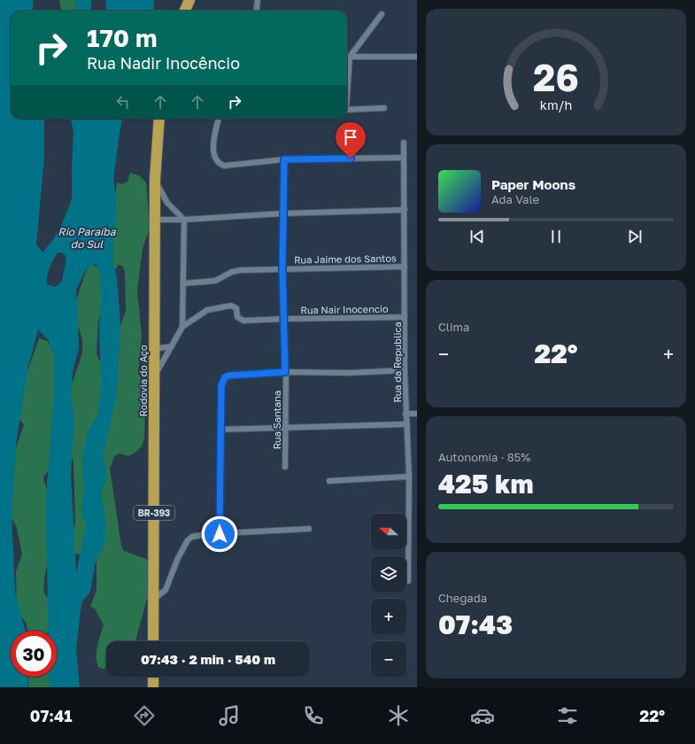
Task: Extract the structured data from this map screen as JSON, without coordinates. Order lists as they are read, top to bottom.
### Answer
{
  "streets": {
    "highway": ["Rodovia do Aço", "BR-393"],
    "street": [
      "Rua Jaime dos Santos",
      "Rua Nair Inocencio",
      "Rua da Republica",
      "Rua Santana"
    ]
  },
  "crossings": [
    ["Rua Jaime dos Santos", "Rua da Republica"],
    ["Rua Jaime dos Santos", "Rua Santana"],
    ["Rua Nair Inocencio", "Rua da Republica"],
    ["Rua Nair Inocencio", "Rua Santana"]
  ],
  "water": ["Rio Paraíba do Sul"],
  "north": "left",
  "page": {
    "turn": ["170 m", "Rua Nadir Inocêncio"],
    "song": ["Paper Moons", "Ada Vale"],
    "tile": [
      "Clima",
      ["Autonomia · 85%", "425 km"],
      ["Chegada", "07:43"]
    ],
    "heat": ["−", "22°", "+"],
    "map_buttons": ["+", "−"],
    "limit": "30",
    "trip": "07:43 · 2 min · 540 m",
    "tabs": ["07:41", "22°"],
    "gauge": ["26", "km/h"]
  }
}
